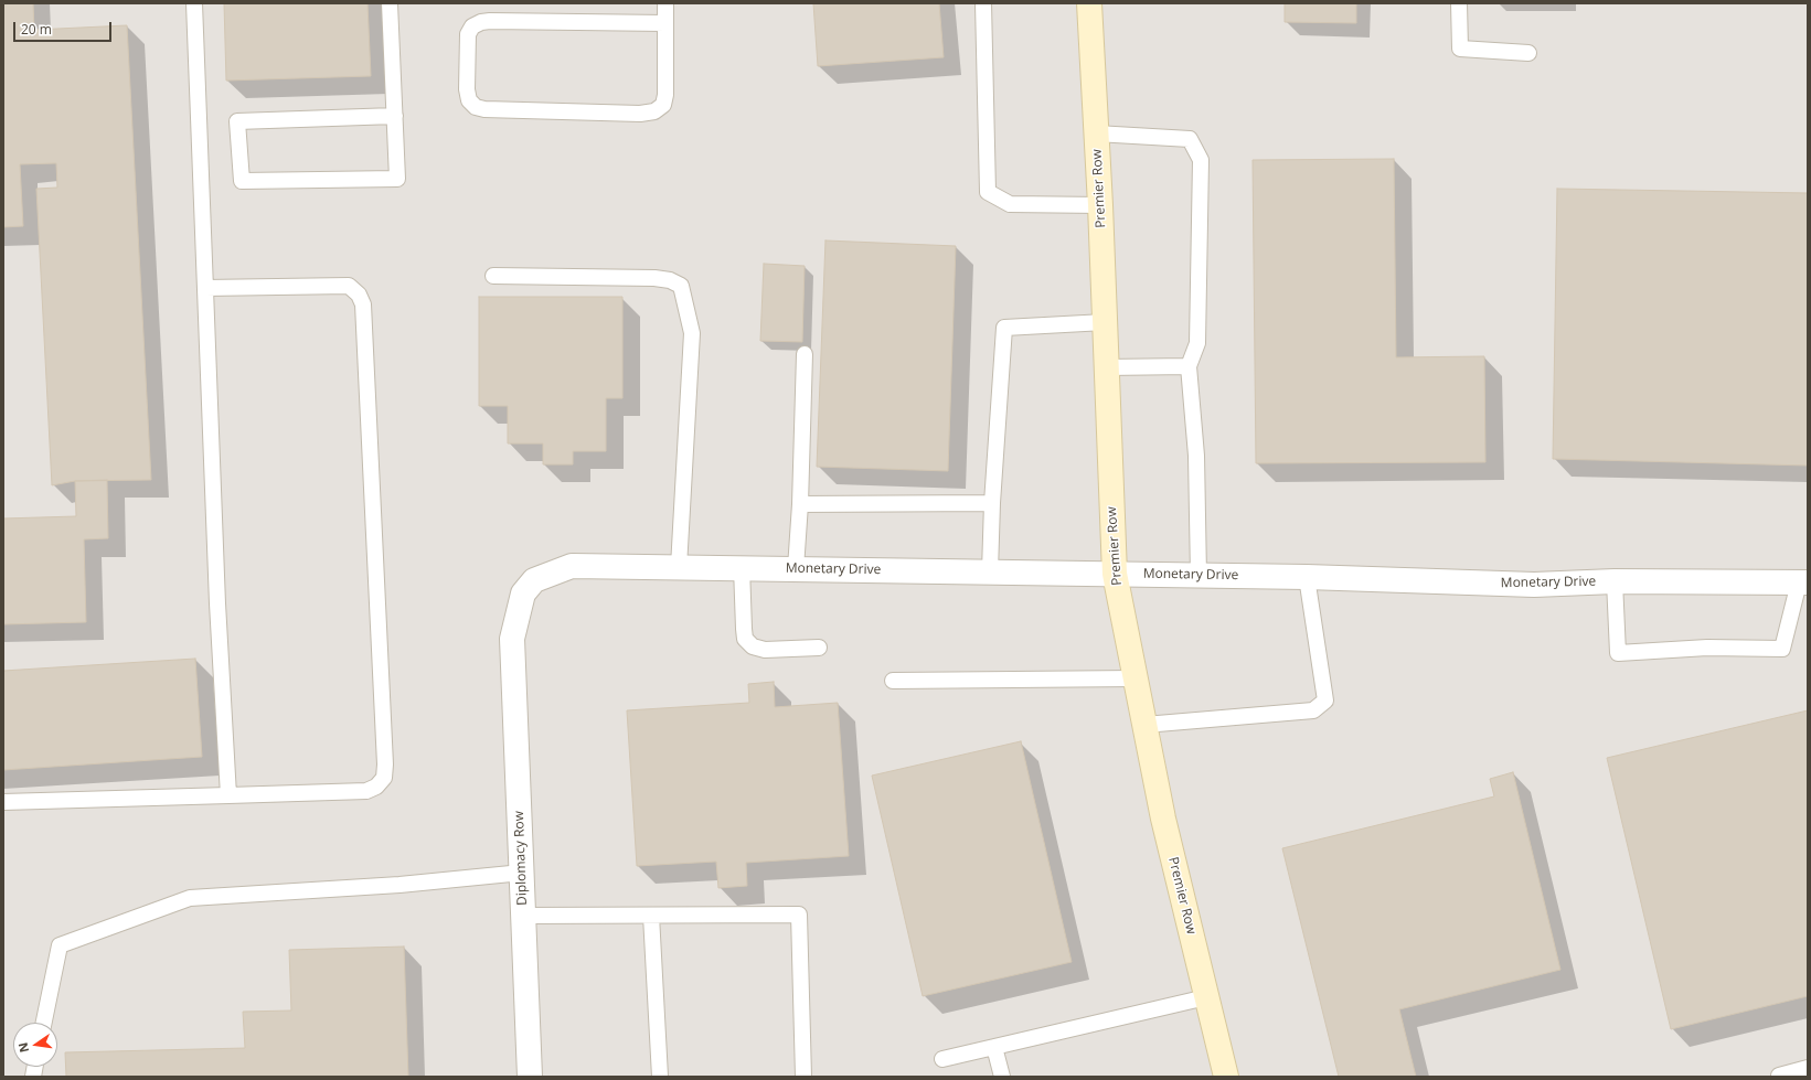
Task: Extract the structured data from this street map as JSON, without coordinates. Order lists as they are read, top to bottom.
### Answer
{
  "streets": {
    "street": ["Premier Row", "Monetary Drive", "Diplomacy Row"]
  },
  "crossings": [
    ["Premier Row", "Monetary Drive"],
    ["Monetary Drive", "Diplomacy Row"]
  ],
  "scale_bar": "20 m",
  "north": "left"
}
